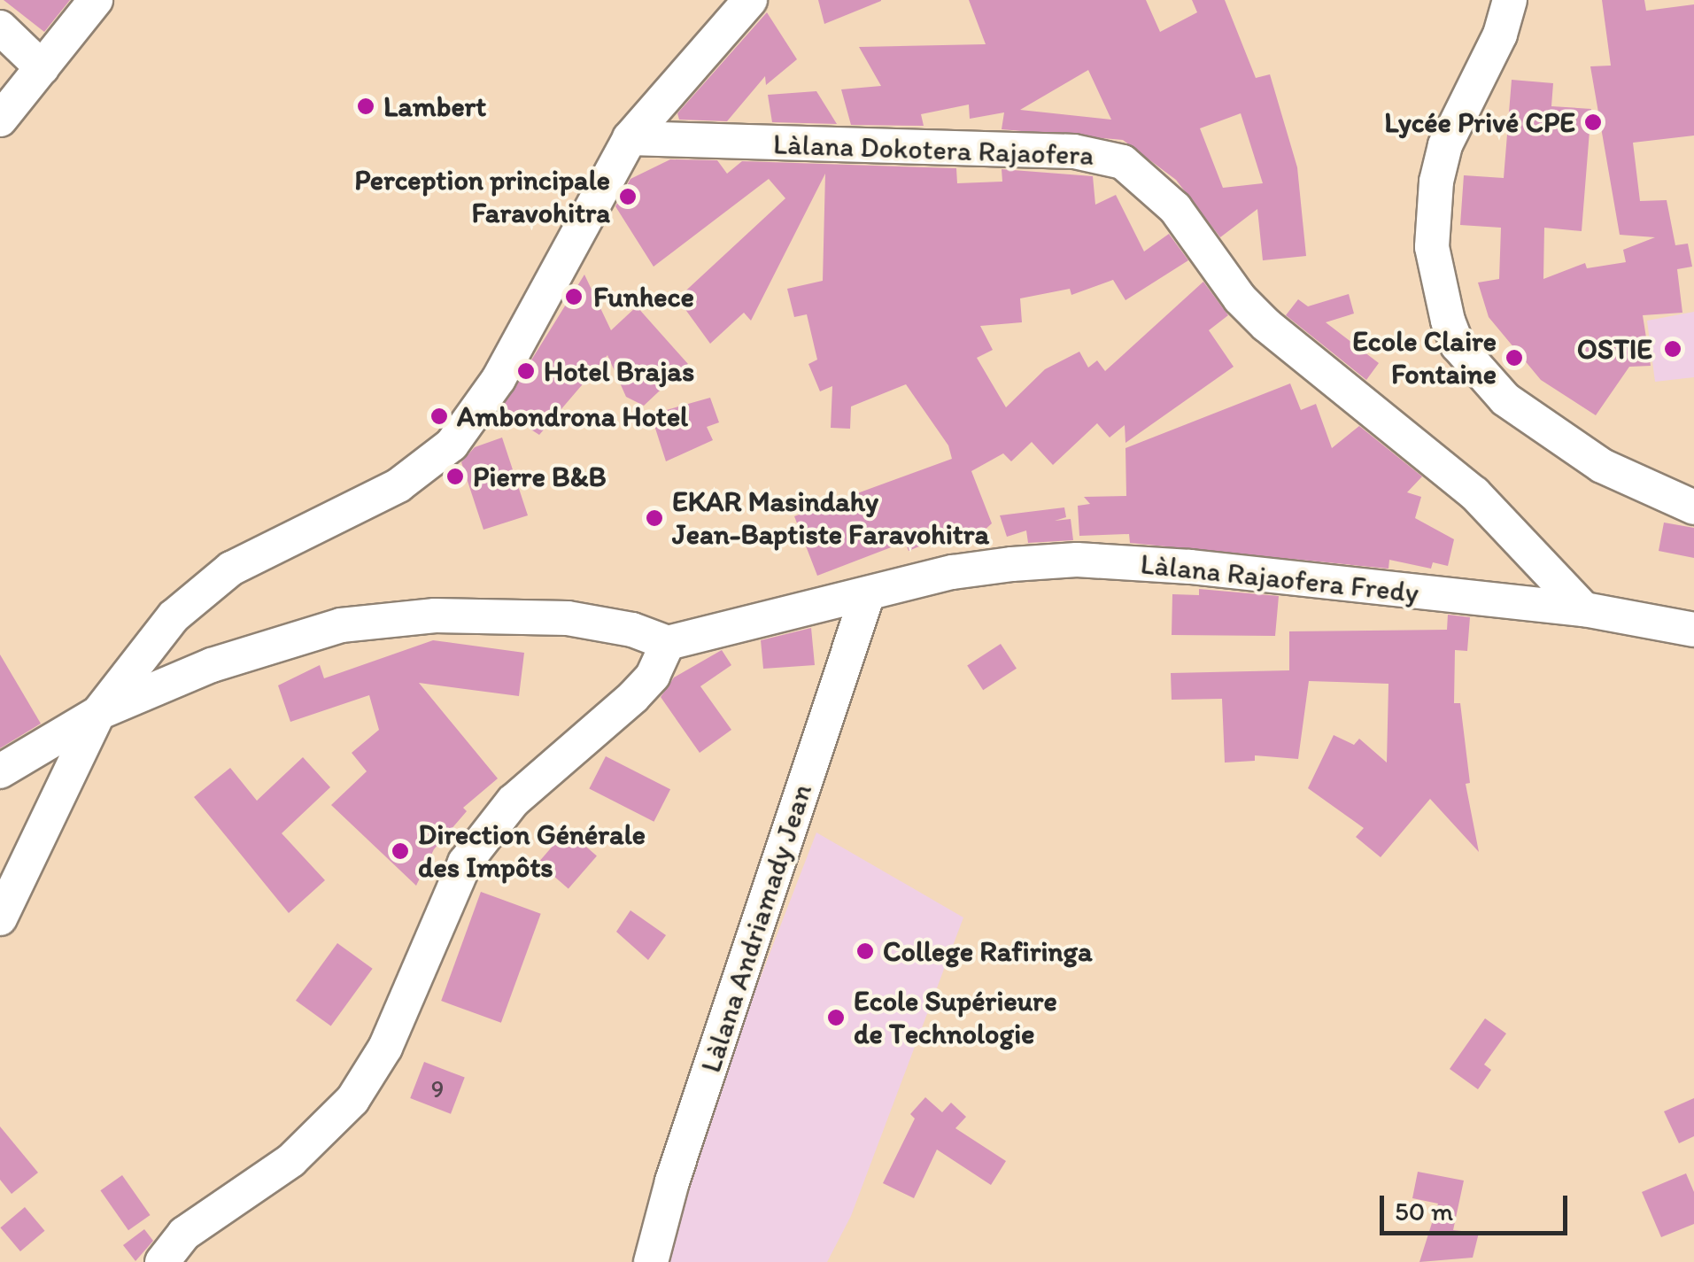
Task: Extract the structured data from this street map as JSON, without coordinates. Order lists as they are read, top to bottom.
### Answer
{
  "streets": {
    "street": ["Làlana Dokotera Rajaofera", "Làlana Rajaofera Fredy", "Làlana Andriamady Jean"]
  },
  "crossings": [
    ["Làlana Dokotera Rajaofera", "Làlana Rajaofera Fredy"],
    ["Làlana Rajaofera Fredy", "Làlana Andriamady Jean"]
  ],
  "places": [
    "Lambert",
    "Lycée Privé CPE",
    "Perception principale Faravohitra",
    "Funhece",
    "OSTIE",
    "Ecole Claire Fontaine",
    "Hotel Brajas",
    "Ambondrona Hotel",
    "Pierre B&B",
    "EKAR Masindahy Jean-Baptiste Faravohitra",
    "Direction Générale des Impôts",
    "College Rafiringa",
    "Ecole Supérieure de Technologie"
  ],
  "house_numbers": ["9"],
  "scale_bar": "50 m"
}
